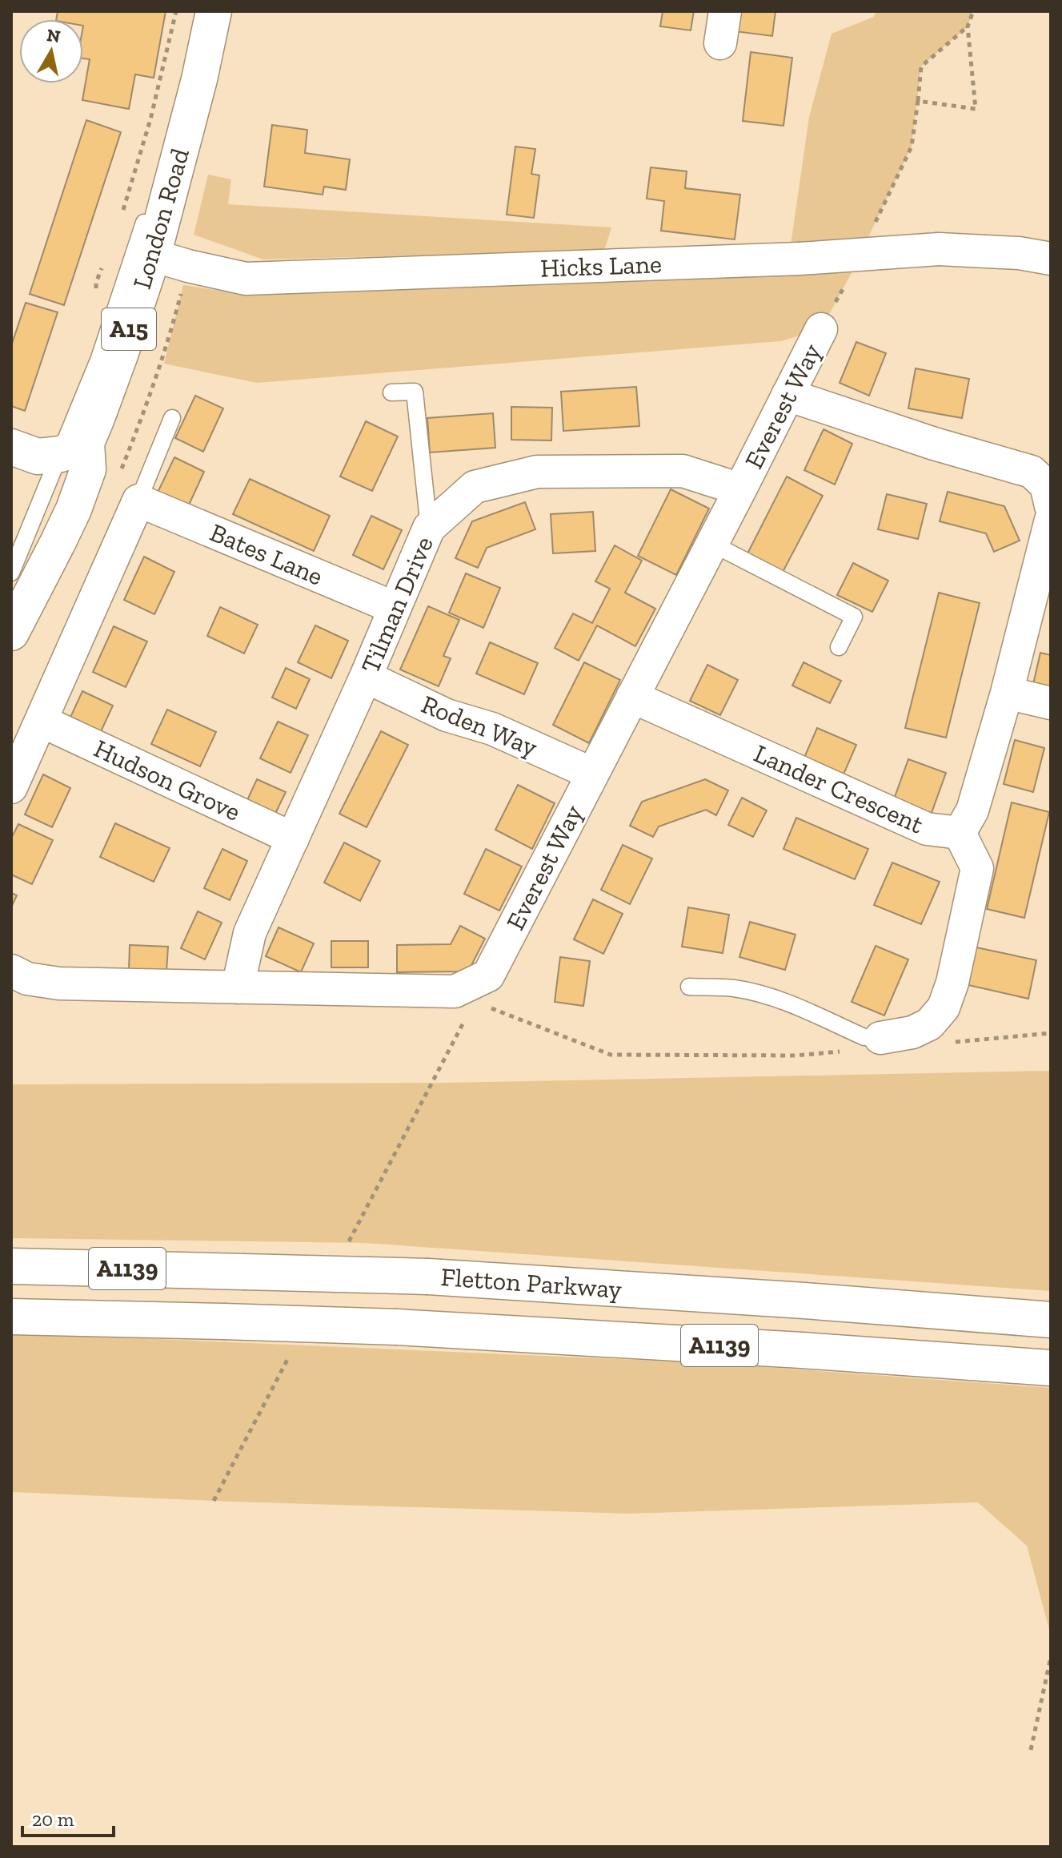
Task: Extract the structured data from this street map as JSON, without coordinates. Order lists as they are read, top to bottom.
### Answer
{
  "streets": {
    "main road": [
      "London Road",
      "A15",
      "A1139",
      "Fletton Parkway"
    ],
    "street": [
      "Hicks Lane",
      "Everest Way",
      "Bates Lane",
      "Tilman Drive",
      "Roden Way",
      "Hudson Grove",
      "Lander Crescent"
    ]
  },
  "crossings": [
    ["London Road", "Hicks Lane"],
    ["Everest Way", "Tilman Drive"],
    ["Everest Way", "Roden Way"],
    ["Everest Way", "Lander Crescent"],
    ["Bates Lane", "Tilman Drive"],
    ["Tilman Drive", "Roden Way"],
    ["Tilman Drive", "Hudson Grove"]
  ],
  "scale_bar": "20 m",
  "north": "top"
}
